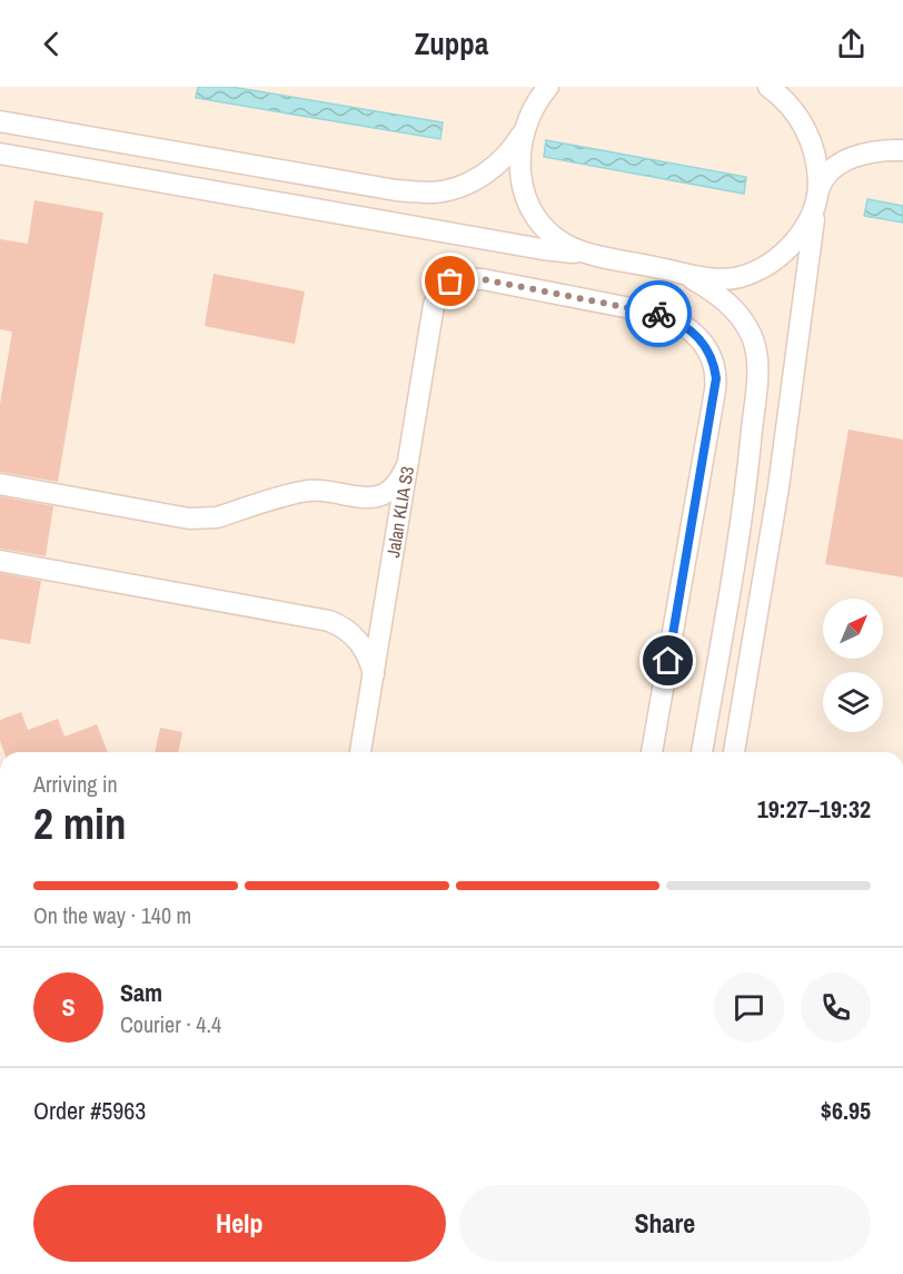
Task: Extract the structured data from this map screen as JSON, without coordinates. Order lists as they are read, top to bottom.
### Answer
{
  "streets": {
    "street": ["Jalan KLIA S3"]
  },
  "north": "top right",
  "page": {
    "header": "Zuppa",
    "heading": ["2 min", "Arriving in", "19:27–19:32"],
    "panel": [
      "Sam",
      "Courier · 4.4",
      "Order #5963",
      "$6.95"
    ],
    "bar": "On the way · 140 m",
    "round": "S",
    "buttons": ["Help", "Share"]
  }
}
